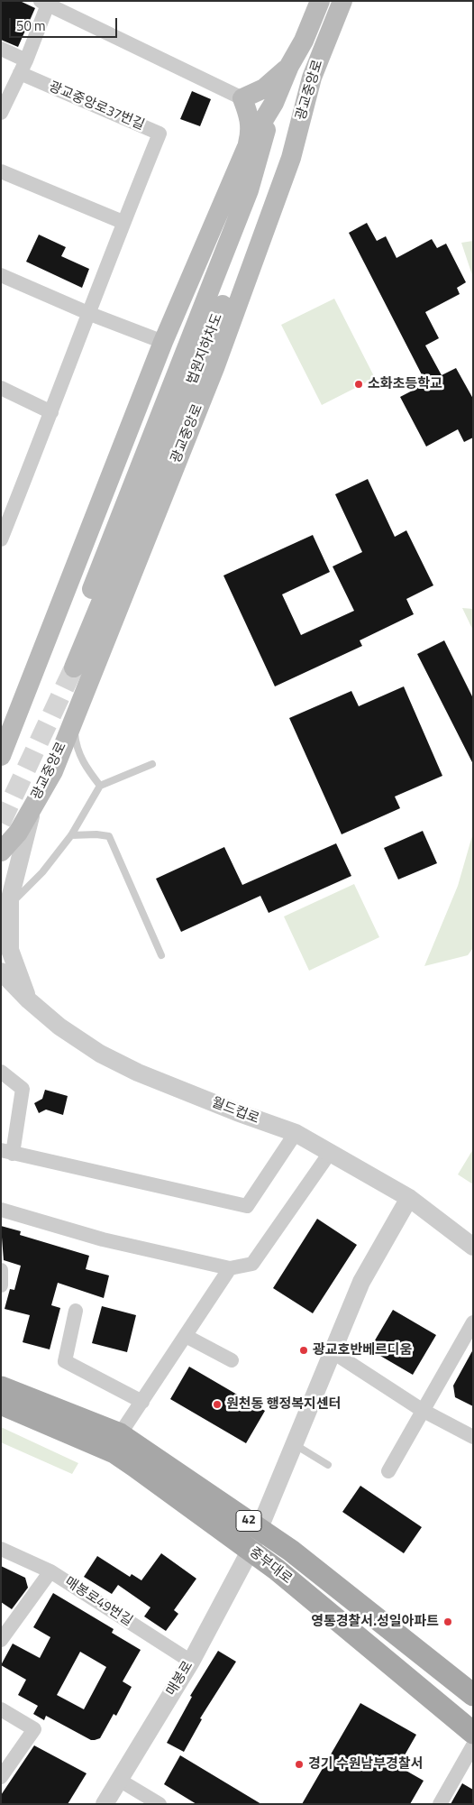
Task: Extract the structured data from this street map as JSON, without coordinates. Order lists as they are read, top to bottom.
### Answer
{
  "streets": {
    "main road": [
      "광교중앙로",
      "법원지하차도",
      "42",
      "중부대로"
    ],
    "street": [
      "광교중앙로37번길",
      "월드컵로",
      "매봉로49번길",
      "매봉로"
    ]
  },
  "crossings": [
    ["광교중앙로", "법원지하차도"],
    ["월드컵로", "매봉로"],
    ["중부대로", "매봉로"],
    ["매봉로49번길", "매봉로"]
  ],
  "places": [
    "소화초등학교",
    "광교호반베르디움",
    "원천동 행정복지센터",
    "영통경찰서.성일아파트",
    "경기 수원남부경찰서"
  ],
  "scale_bar": "50 m"
}
